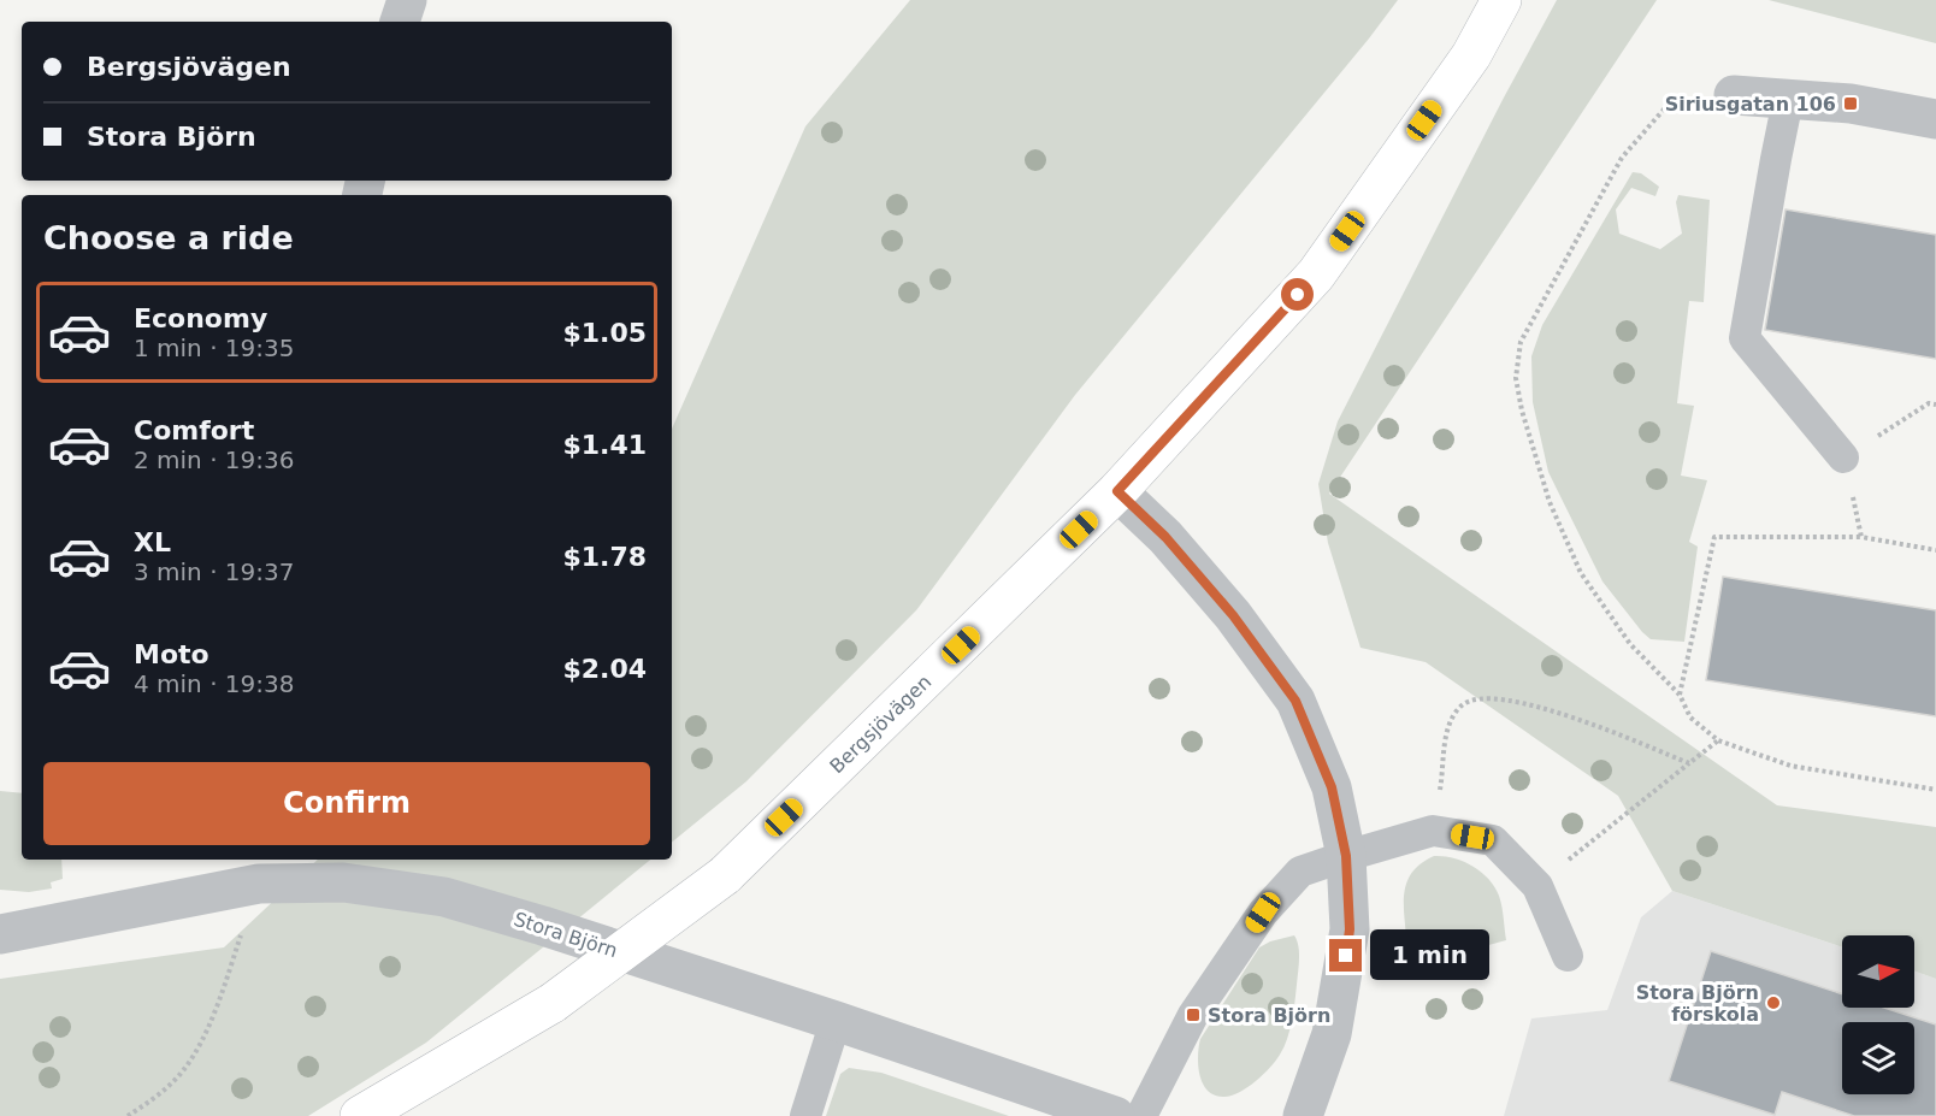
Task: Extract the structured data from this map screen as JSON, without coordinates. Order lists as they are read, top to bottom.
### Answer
{
  "streets": {
    "street": ["Bergsjövägen", "Stora Björn"]
  },
  "places": {
    "transit": ["Siriusgatan 106", "Stora Björn"],
    "other": ["Stora Björn förskola"]
  },
  "north": "right",
  "page": {
    "banner": ["Bergsjövägen", "Stora Björn"],
    "heading": "Choose a ride",
    "list": [
      {
        "name": "Economy",
        "note": "1 min · 19:35",
        "value": "$1.05"
      },
      {
        "name": "Comfort",
        "note": "2 min · 19:36",
        "value": "$1.41"
      },
      {
        "name": "XL",
        "note": "3 min · 19:37",
        "value": "$1.78"
      },
      {
        "name": "Moto",
        "note": "4 min · 19:38",
        "value": "$2.04"
      }
    ],
    "buttons": "Confirm",
    "bubble": "1 min"
  }
}
